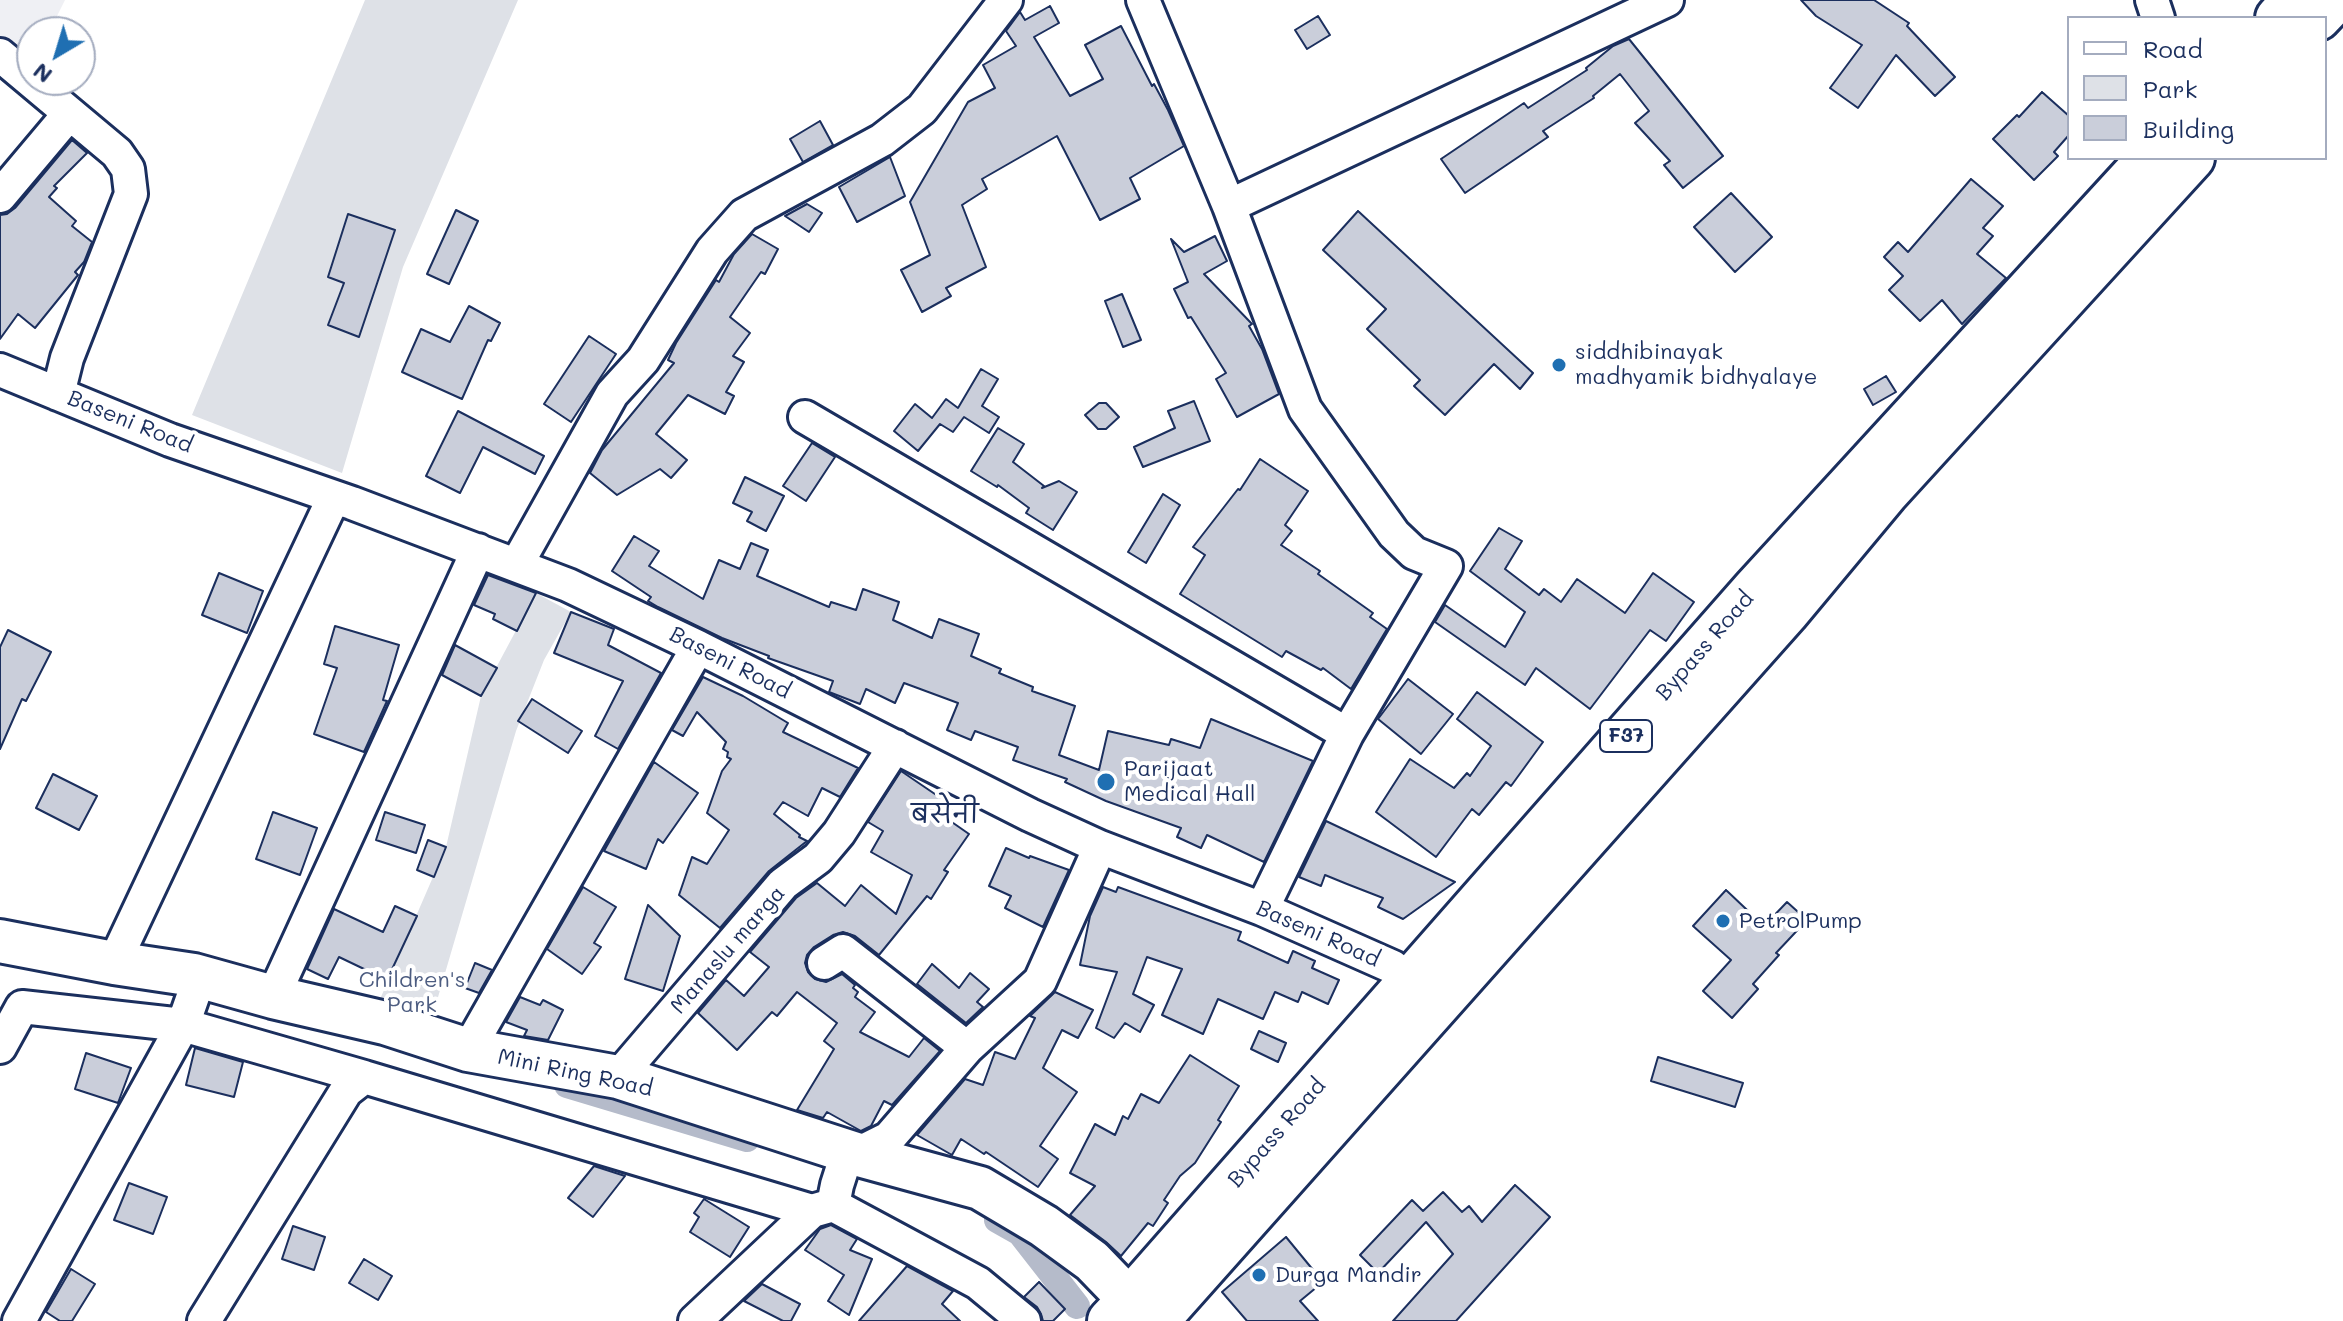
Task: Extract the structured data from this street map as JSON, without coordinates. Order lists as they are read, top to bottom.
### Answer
{
  "streets": {
    "highway": ["Bypass Road", "F37"],
    "main road": ["Mini Ring Road"],
    "street": ["Baseni Road", "Manaslu marga"]
  },
  "crossings": [
    ["Baseni Road", "Bypass Road"],
    ["Baseni Road", "Manaslu marga"],
    ["Bypass Road", "Mini Ring Road"],
    ["Manaslu marga", "Mini Ring Road"]
  ],
  "districts": ["बसेनी"],
  "parks": ["Children's Park"],
  "places": [
    "siddhibinayak madhyamik bidhyalaye",
    "Parijaat Medical Hall",
    "PetrolPump",
    "Durga Mandir"
  ],
  "legend": ["Road", "Park", "Building"],
  "north": "bottom left"
}
